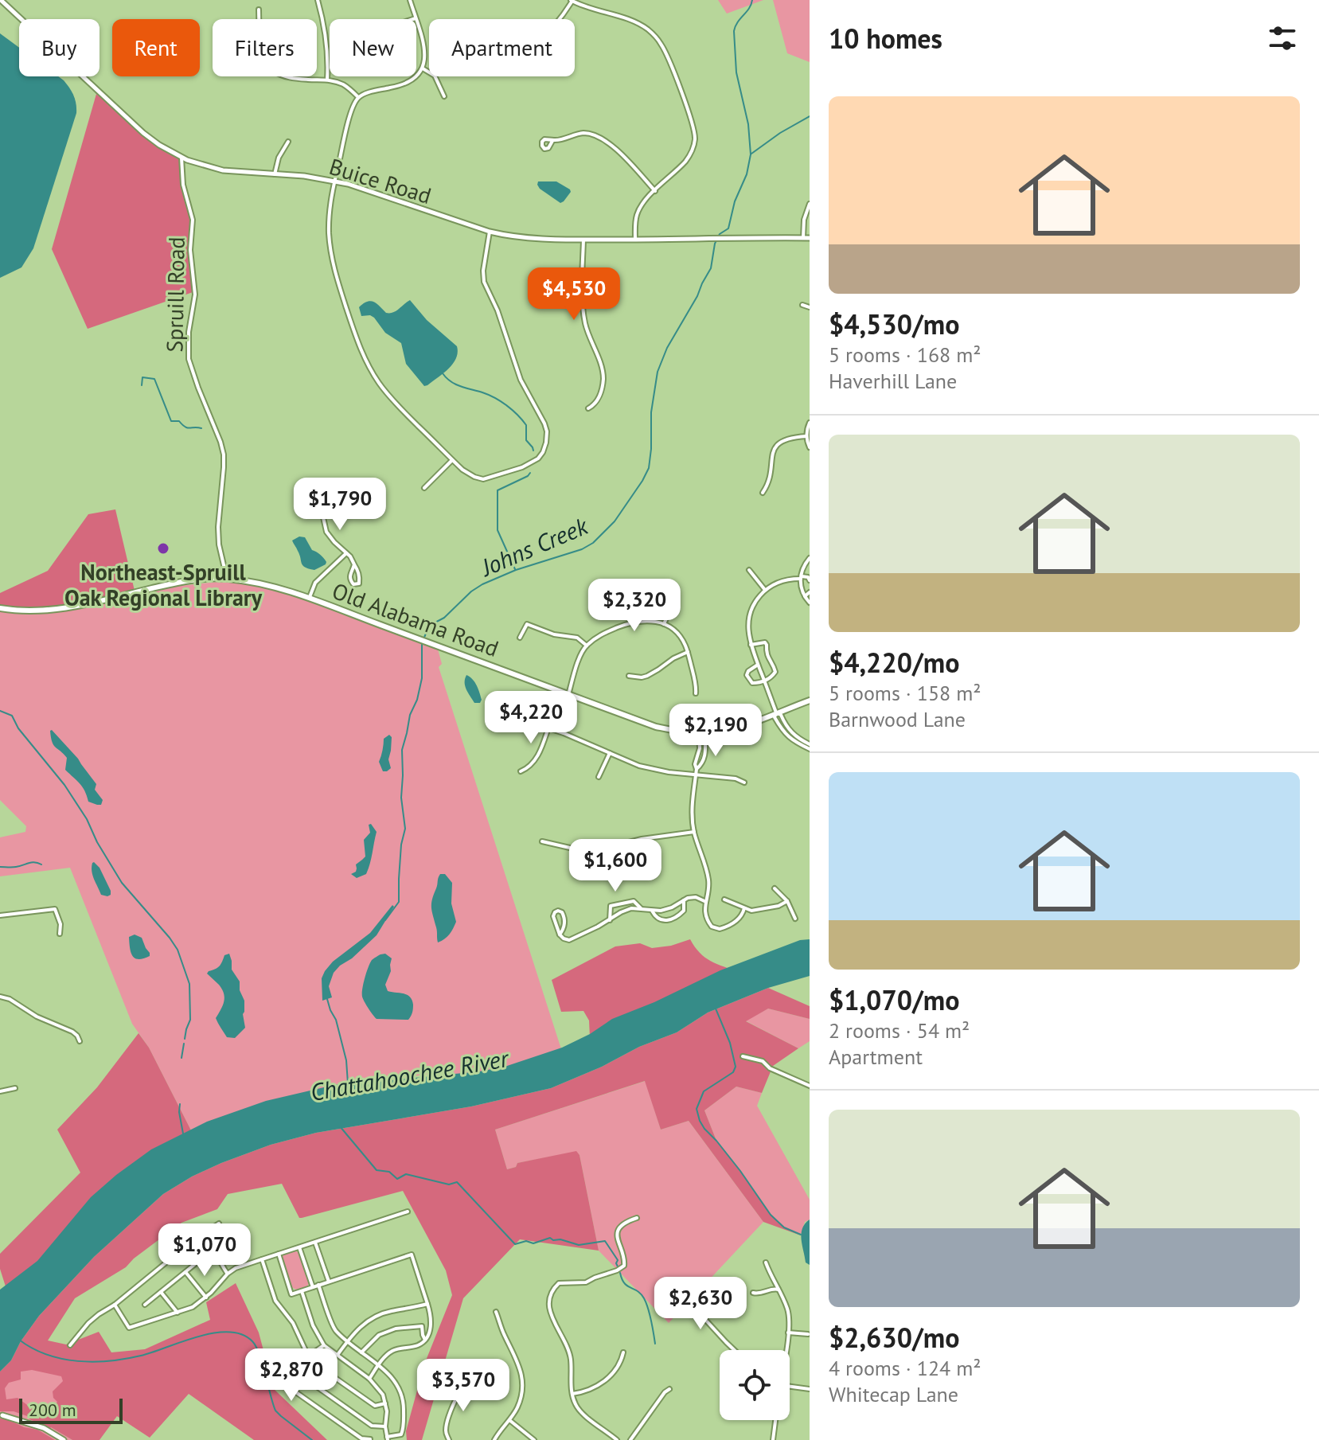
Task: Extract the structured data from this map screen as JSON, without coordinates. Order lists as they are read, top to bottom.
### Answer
{
  "streets": {
    "main road": ["Old Alabama Road"],
    "street": ["Buice Road", "Spruill Road"]
  },
  "crossings": [
    ["Buice Road", "Spruill Road"],
    ["Spruill Road", "Old Alabama Road"]
  ],
  "water": ["Johns Creek", "Chattahoochee River"],
  "places": ["Northeast-Spruill Oak Regional Library"],
  "scale_bar": "200 m",
  "page": {
    "heading": "10 homes",
    "chip": [
      "Buy",
      "Rent",
      "Filters",
      "New",
      "Apartment"
    ],
    "list": [
      {
        "name": "$4,530/mo",
        "note": "5 rooms · 168 m² · Haverhill Lane"
      },
      {
        "name": "$4,220/mo",
        "note": "5 rooms · 158 m² · Barnwood Lane"
      },
      {
        "name": "$1,070/mo",
        "note": "2 rooms · 54 m² · Apartment"
      },
      {
        "name": "$2,630/mo",
        "note": "4 rooms · 124 m² · Whitecap Lane"
      }
    ],
    "price": [
      "$4,530",
      "$1,790",
      "$2,320",
      "$4,220",
      "$2,190",
      "$1,600",
      "$1,070",
      "$2,630",
      "$2,870",
      "$3,570"
    ],
    "scale": "200 m"
  }
}
